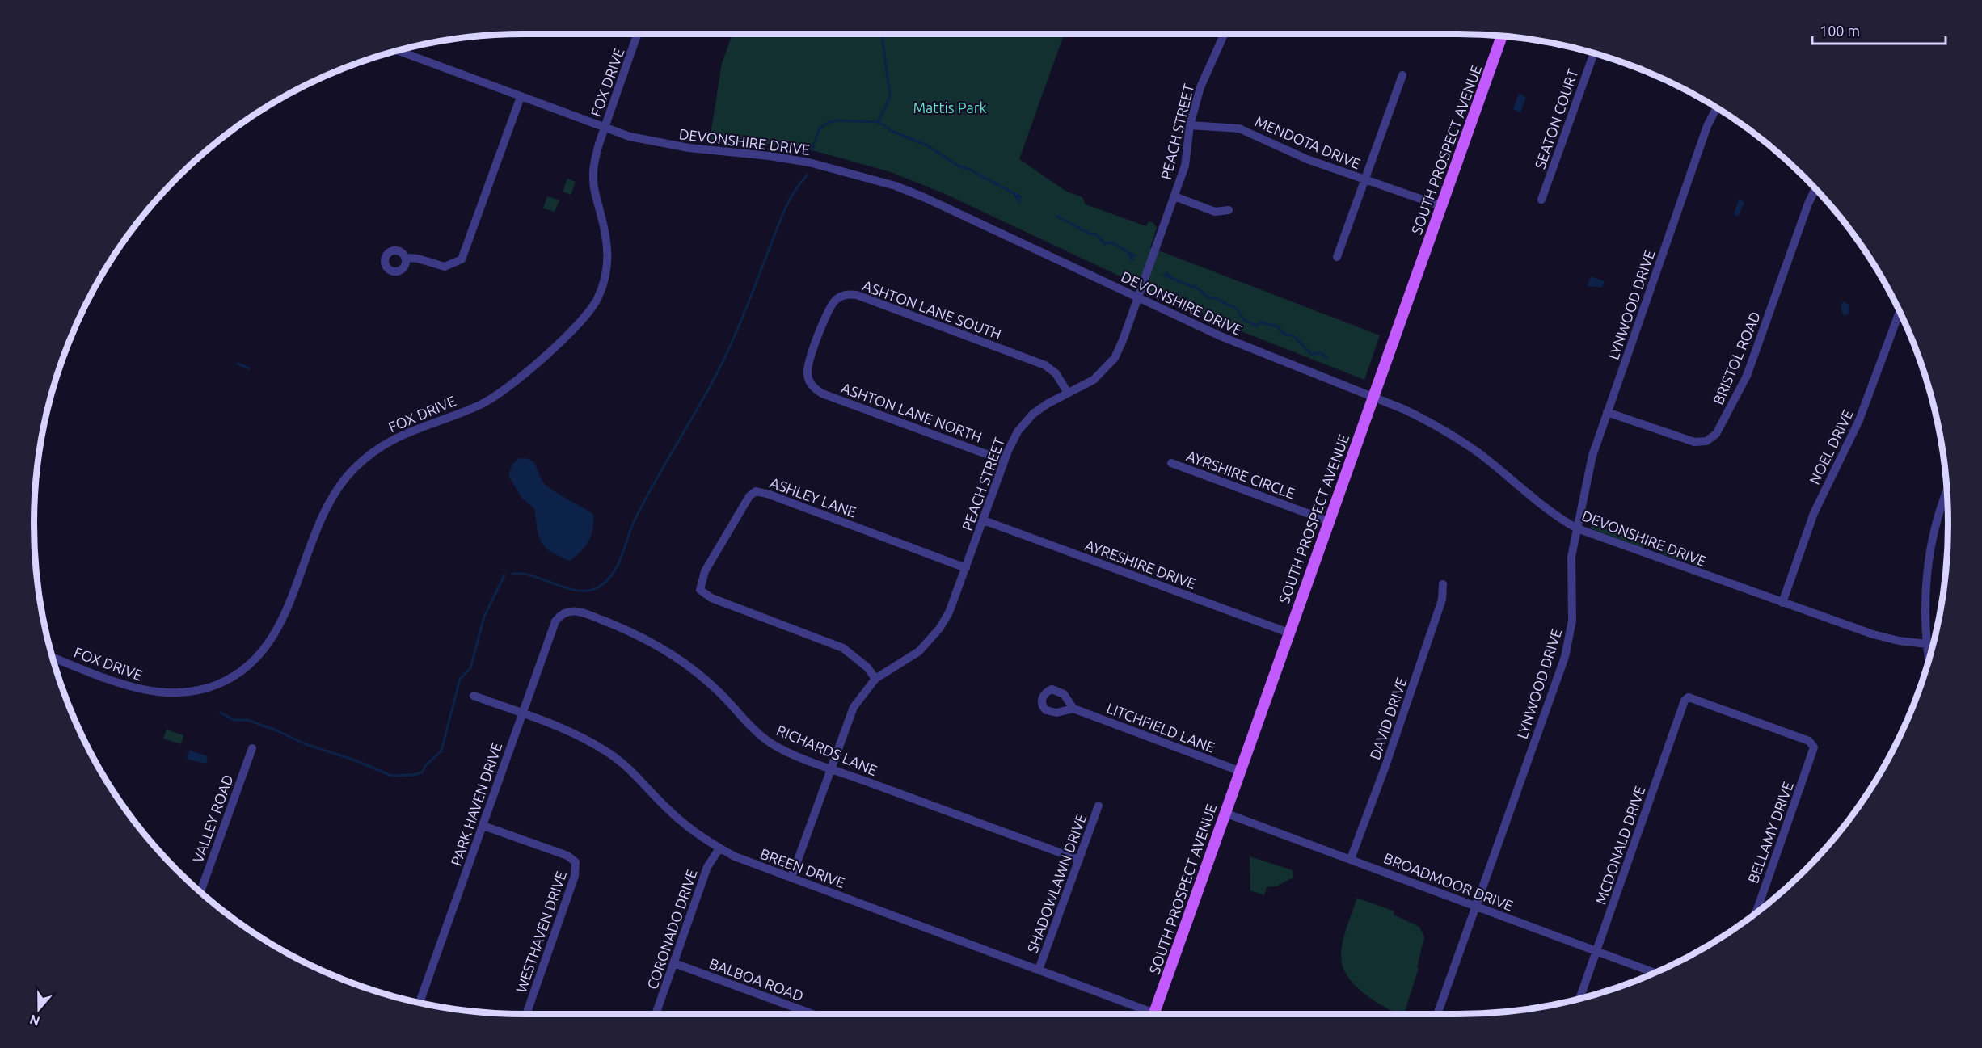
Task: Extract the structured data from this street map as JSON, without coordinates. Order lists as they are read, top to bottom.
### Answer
{
  "streets": {
    "main road": ["SOUTH PROSPECT AVENUE"],
    "street": [
      "FOX DRIVE",
      "SEATON COURT",
      "PEACH STREET",
      "DEVONSHIRE DRIVE",
      "MENDOTA DRIVE",
      "LYNWOOD DRIVE",
      "ASHTON LANE SOUTH",
      "BRISTOL ROAD",
      "ASHTON LANE NORTH",
      "NOEL DRIVE",
      "AYRSHIRE CIRCLE",
      "ASHLEY LANE",
      "AYRESHIRE DRIVE",
      "DAVID DRIVE",
      "LITCHFIELD LANE",
      "RICHARDS LANE",
      "PARK HAVEN DRIVE",
      "VALLEY ROAD",
      "BELLAMY DRIVE",
      "MCDONALD DRIVE",
      "BREEN DRIVE",
      "BROADMOOR DRIVE",
      "SHADOWLAWN DRIVE",
      "CORONADO DRIVE",
      "WESTHAVEN DRIVE",
      "BALBOA ROAD"
    ]
  },
  "crossings": [
    ["FOX DRIVE", "DEVONSHIRE DRIVE"],
    ["PEACH STREET", "DEVONSHIRE DRIVE"],
    ["PEACH STREET", "MENDOTA DRIVE"],
    ["PEACH STREET", "ASHTON LANE SOUTH"],
    ["PEACH STREET", "ASHTON LANE NORTH"],
    ["PEACH STREET", "ASHLEY LANE"],
    ["PEACH STREET", "AYRESHIRE DRIVE"],
    ["PEACH STREET", "RICHARDS LANE"],
    ["PEACH STREET", "BREEN DRIVE"],
    ["DEVONSHIRE DRIVE", "SOUTH PROSPECT AVENUE"],
    ["DEVONSHIRE DRIVE", "LYNWOOD DRIVE"],
    ["DEVONSHIRE DRIVE", "NOEL DRIVE"],
    ["MENDOTA DRIVE", "SOUTH PROSPECT AVENUE"],
    ["SOUTH PROSPECT AVENUE", "AYRSHIRE CIRCLE"],
    ["SOUTH PROSPECT AVENUE", "AYRESHIRE DRIVE"],
    ["SOUTH PROSPECT AVENUE", "LITCHFIELD LANE"],
    ["SOUTH PROSPECT AVENUE", "BROADMOOR DRIVE"],
    ["LYNWOOD DRIVE", "BRISTOL ROAD"],
    ["LYNWOOD DRIVE", "BROADMOOR DRIVE"],
    ["ASHTON LANE SOUTH", "ASHTON LANE NORTH"],
    ["DAVID DRIVE", "BROADMOOR DRIVE"],
    ["RICHARDS LANE", "PARK HAVEN DRIVE"],
    ["RICHARDS LANE", "SHADOWLAWN DRIVE"],
    ["PARK HAVEN DRIVE", "BREEN DRIVE"],
    ["PARK HAVEN DRIVE", "WESTHAVEN DRIVE"],
    ["BELLAMY DRIVE", "MCDONALD DRIVE"],
    ["MCDONALD DRIVE", "BROADMOOR DRIVE"],
    ["BREEN DRIVE", "SHADOWLAWN DRIVE"],
    ["BREEN DRIVE", "CORONADO DRIVE"],
    ["CORONADO DRIVE", "BALBOA ROAD"]
  ],
  "parks": ["Mattis Park"],
  "scale_bar": "100 m",
  "north": "bottom"
}
